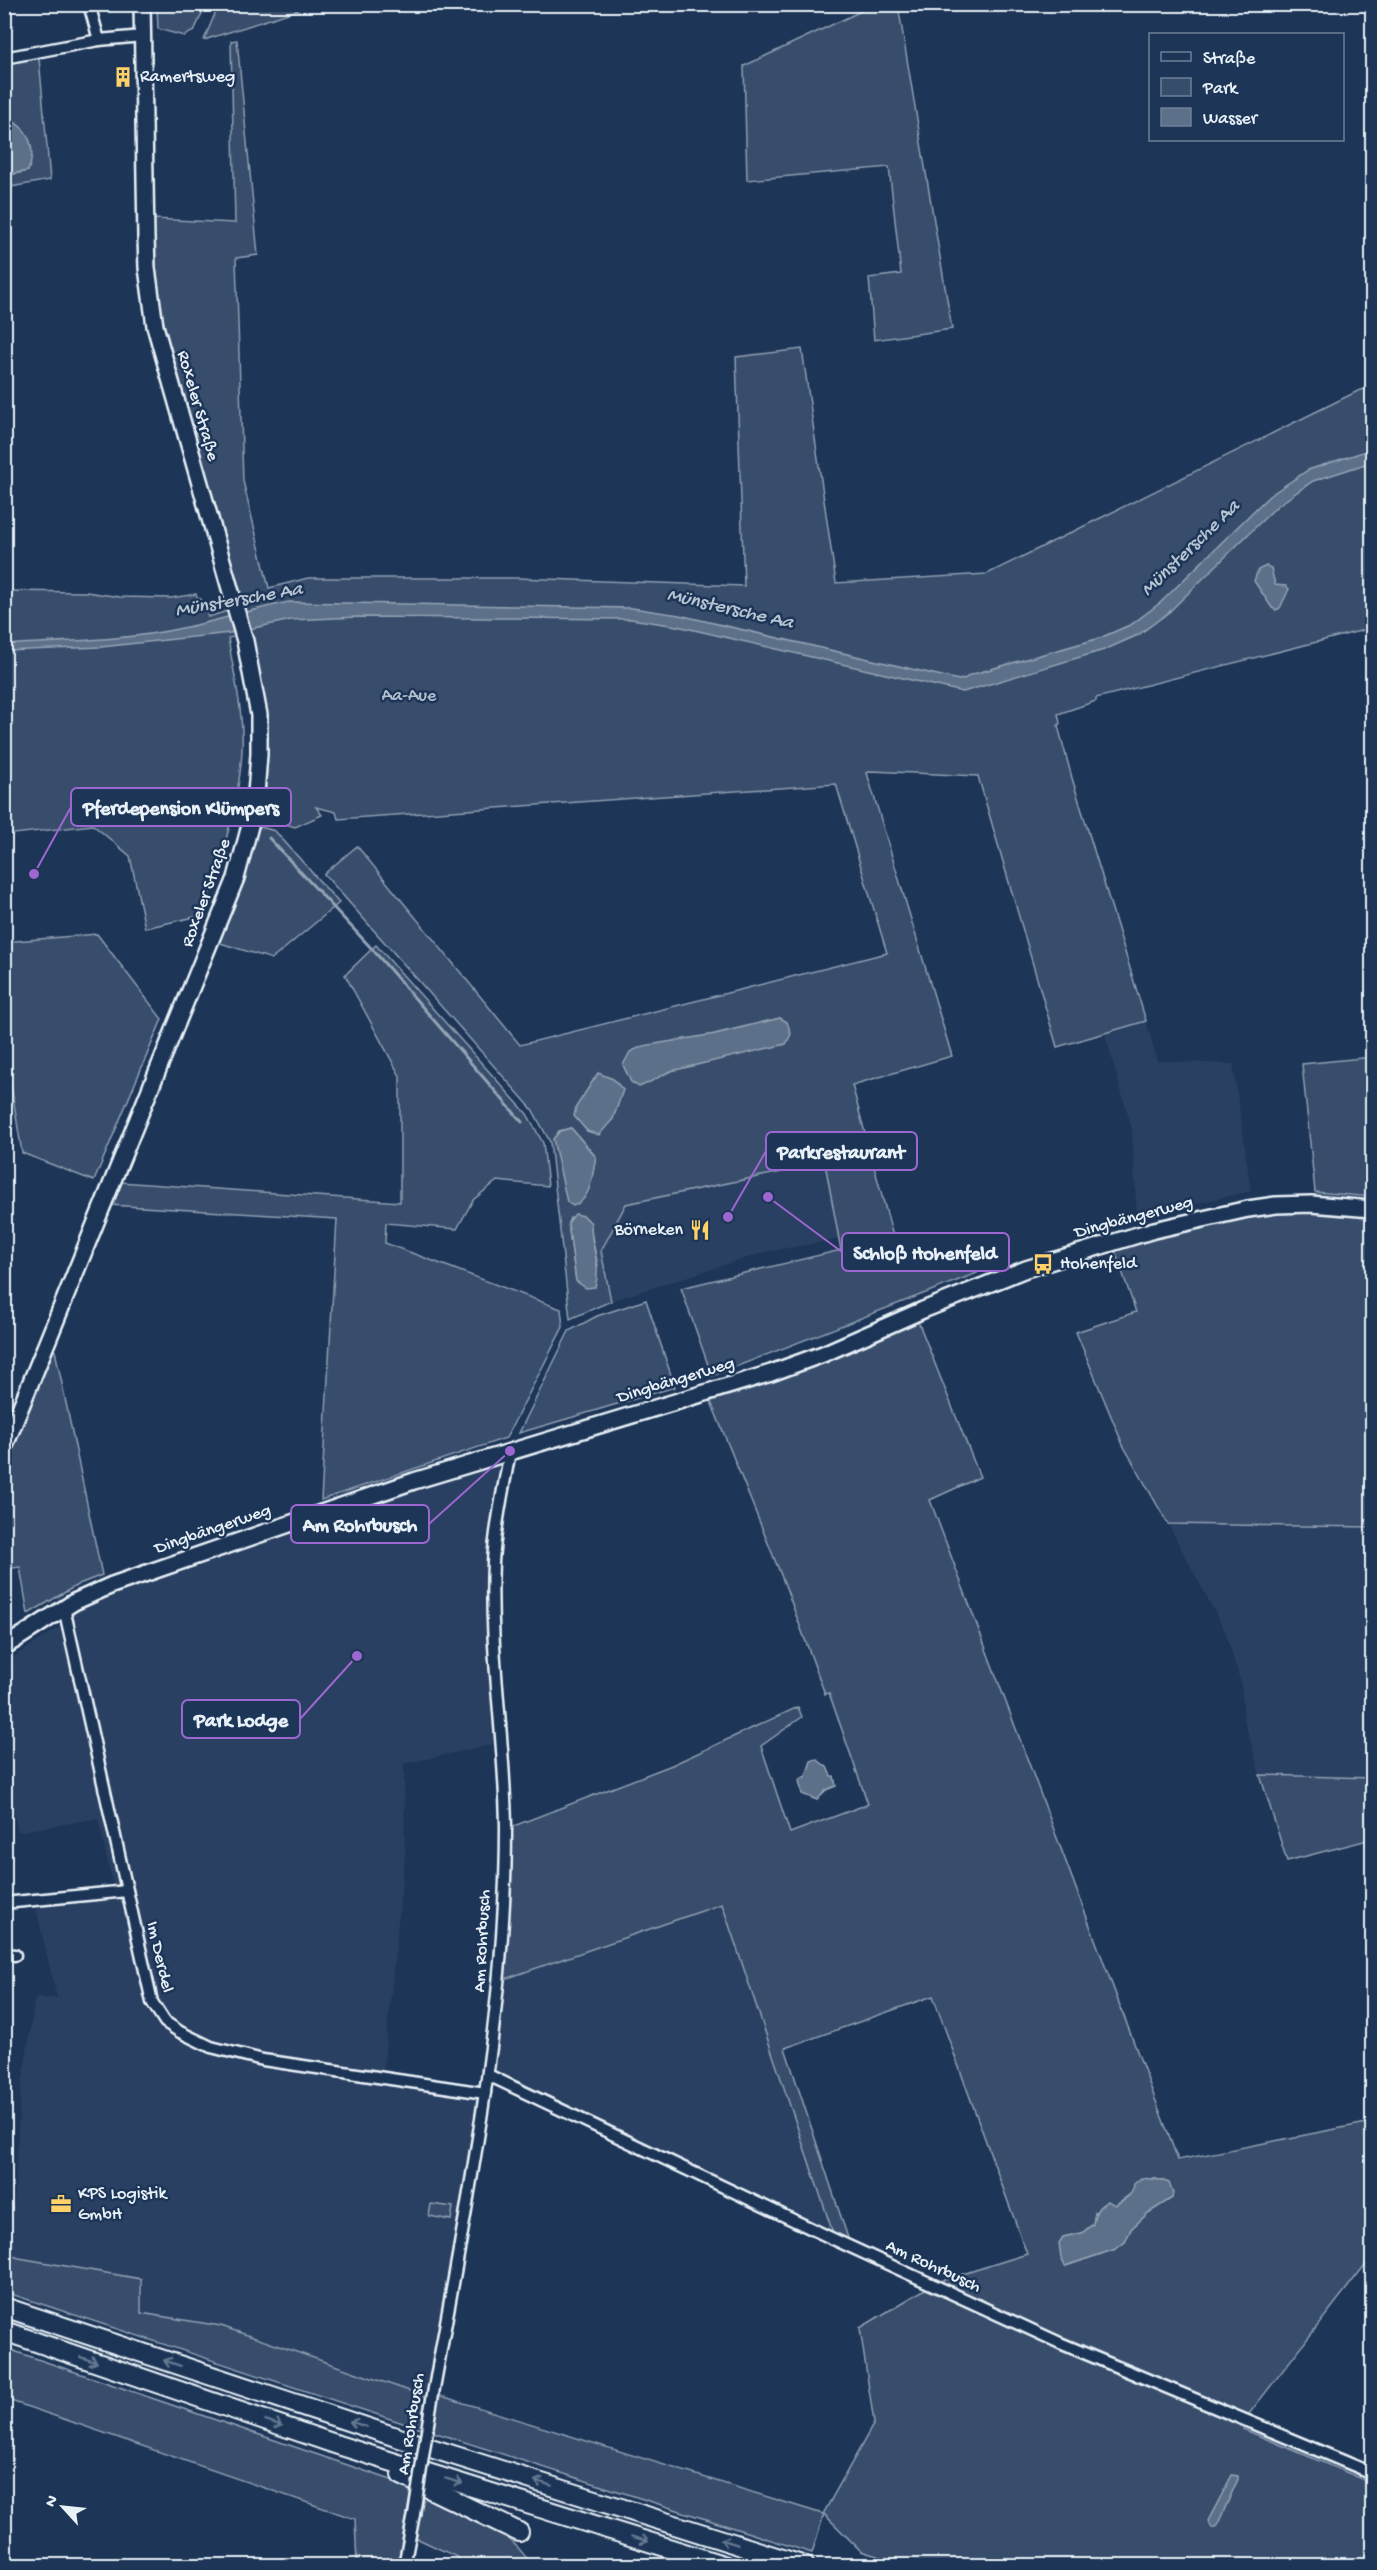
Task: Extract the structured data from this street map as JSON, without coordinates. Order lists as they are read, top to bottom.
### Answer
{
  "streets": {
    "main road": ["Roxeler Straße", "Dingbängerweg"],
    "street": ["Am Rohrbusch", "Im Derdel"]
  },
  "crossings": [
    ["Dingbängerweg", "Am Rohrbusch"],
    ["Dingbängerweg", "Im Derdel"],
    ["Am Rohrbusch", "Im Derdel"]
  ],
  "water": ["Münstersche Aa"],
  "parks": ["Aa-Aue"],
  "places": {
    "building": ["Ramertsweg"],
    "other": [
      "Pferdepension Klümpers",
      "Schloß Hohenfeld",
      "Parkrestaurant",
      "Am Rohrbusch",
      "Park Lodge"
    ],
    "restaurant": ["Börneken"],
    "bus stop": ["Hohenfeld"],
    "office": ["KPS Logistik GmbH"]
  },
  "legend": ["Straße", "Park", "Wasser"],
  "north": "top left"
}
